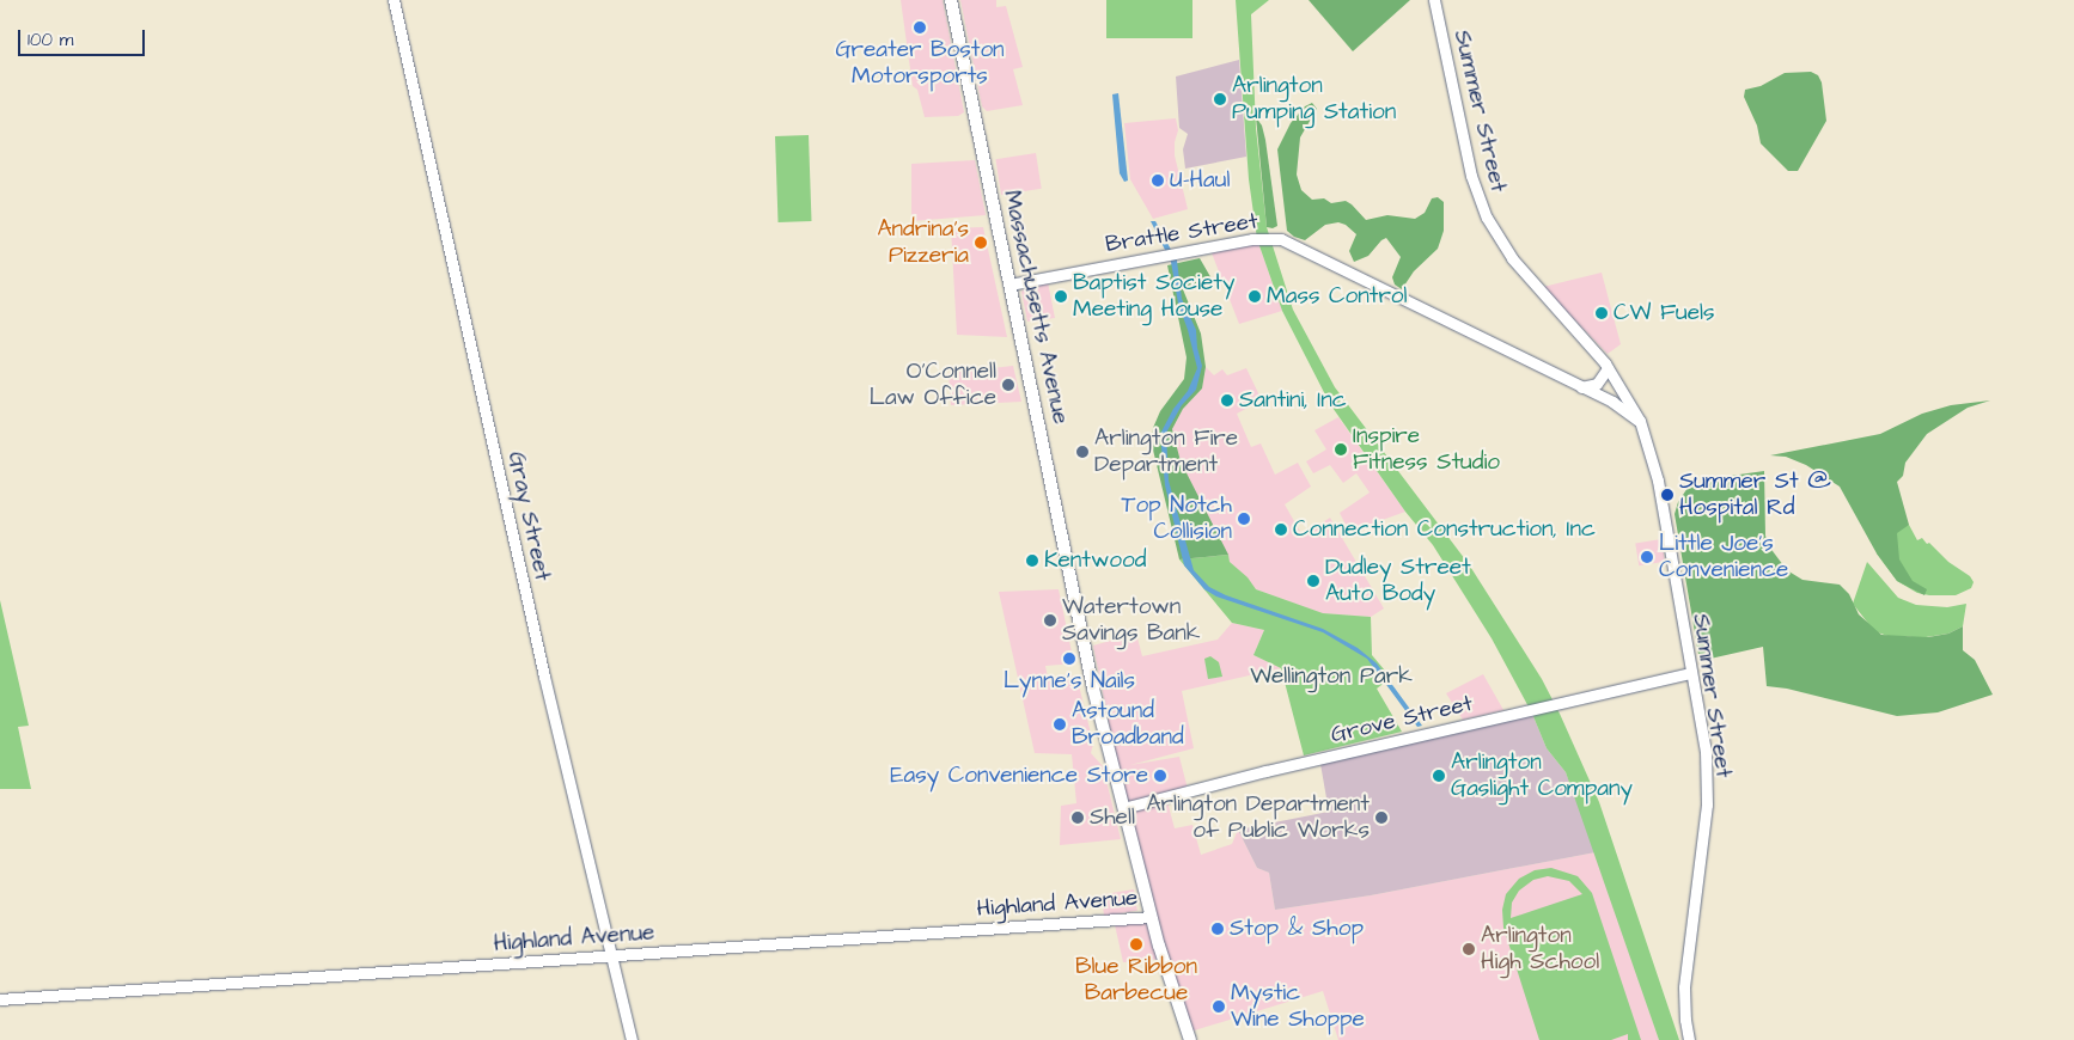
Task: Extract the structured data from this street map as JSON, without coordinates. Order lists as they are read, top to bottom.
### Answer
{
  "streets": {
    "main road": [
      "Summer Street",
      "Brattle Street",
      "Massachusetts Avenue",
      "Gray Street",
      "Grove Street",
      "Highland Avenue"
    ]
  },
  "crossings": [
    ["Summer Street", "Brattle Street"],
    ["Summer Street", "Grove Street"],
    ["Brattle Street", "Massachusetts Avenue"],
    ["Massachusetts Avenue", "Grove Street"],
    ["Massachusetts Avenue", "Highland Avenue"],
    ["Gray Street", "Highland Avenue"]
  ],
  "parks": ["Wellington Park"],
  "places": [
    "Greater Boston Motorsports",
    "Arlington Pumping Station",
    "U-Haul",
    "Andrina's Pizzeria",
    "Baptist Society Meeting House",
    "Mass Control",
    "CW Fuels",
    "O'Connell Law Office",
    "Santini, Inc",
    "Inspire Fitness Studio",
    "Arlington Fire Department",
    "Summer St @ Hospital Rd",
    "Top Notch Collision",
    "Connection Construction, Inc",
    "Little Joe's Convenience",
    "Kentwood",
    "Dudley Street Auto Body",
    "Watertown Savings Bank",
    "Lynne's Nails",
    "Astound Broadband",
    "Easy Convenience Store",
    "Arlington Gaslight Company",
    "Shell",
    "Arlington Department of Public Works",
    "Stop & Shop",
    "Blue Ribbon Barbecue",
    "Arlington High School",
    "Mystic Wine Shoppe"
  ],
  "scale_bar": "100 m"
}
